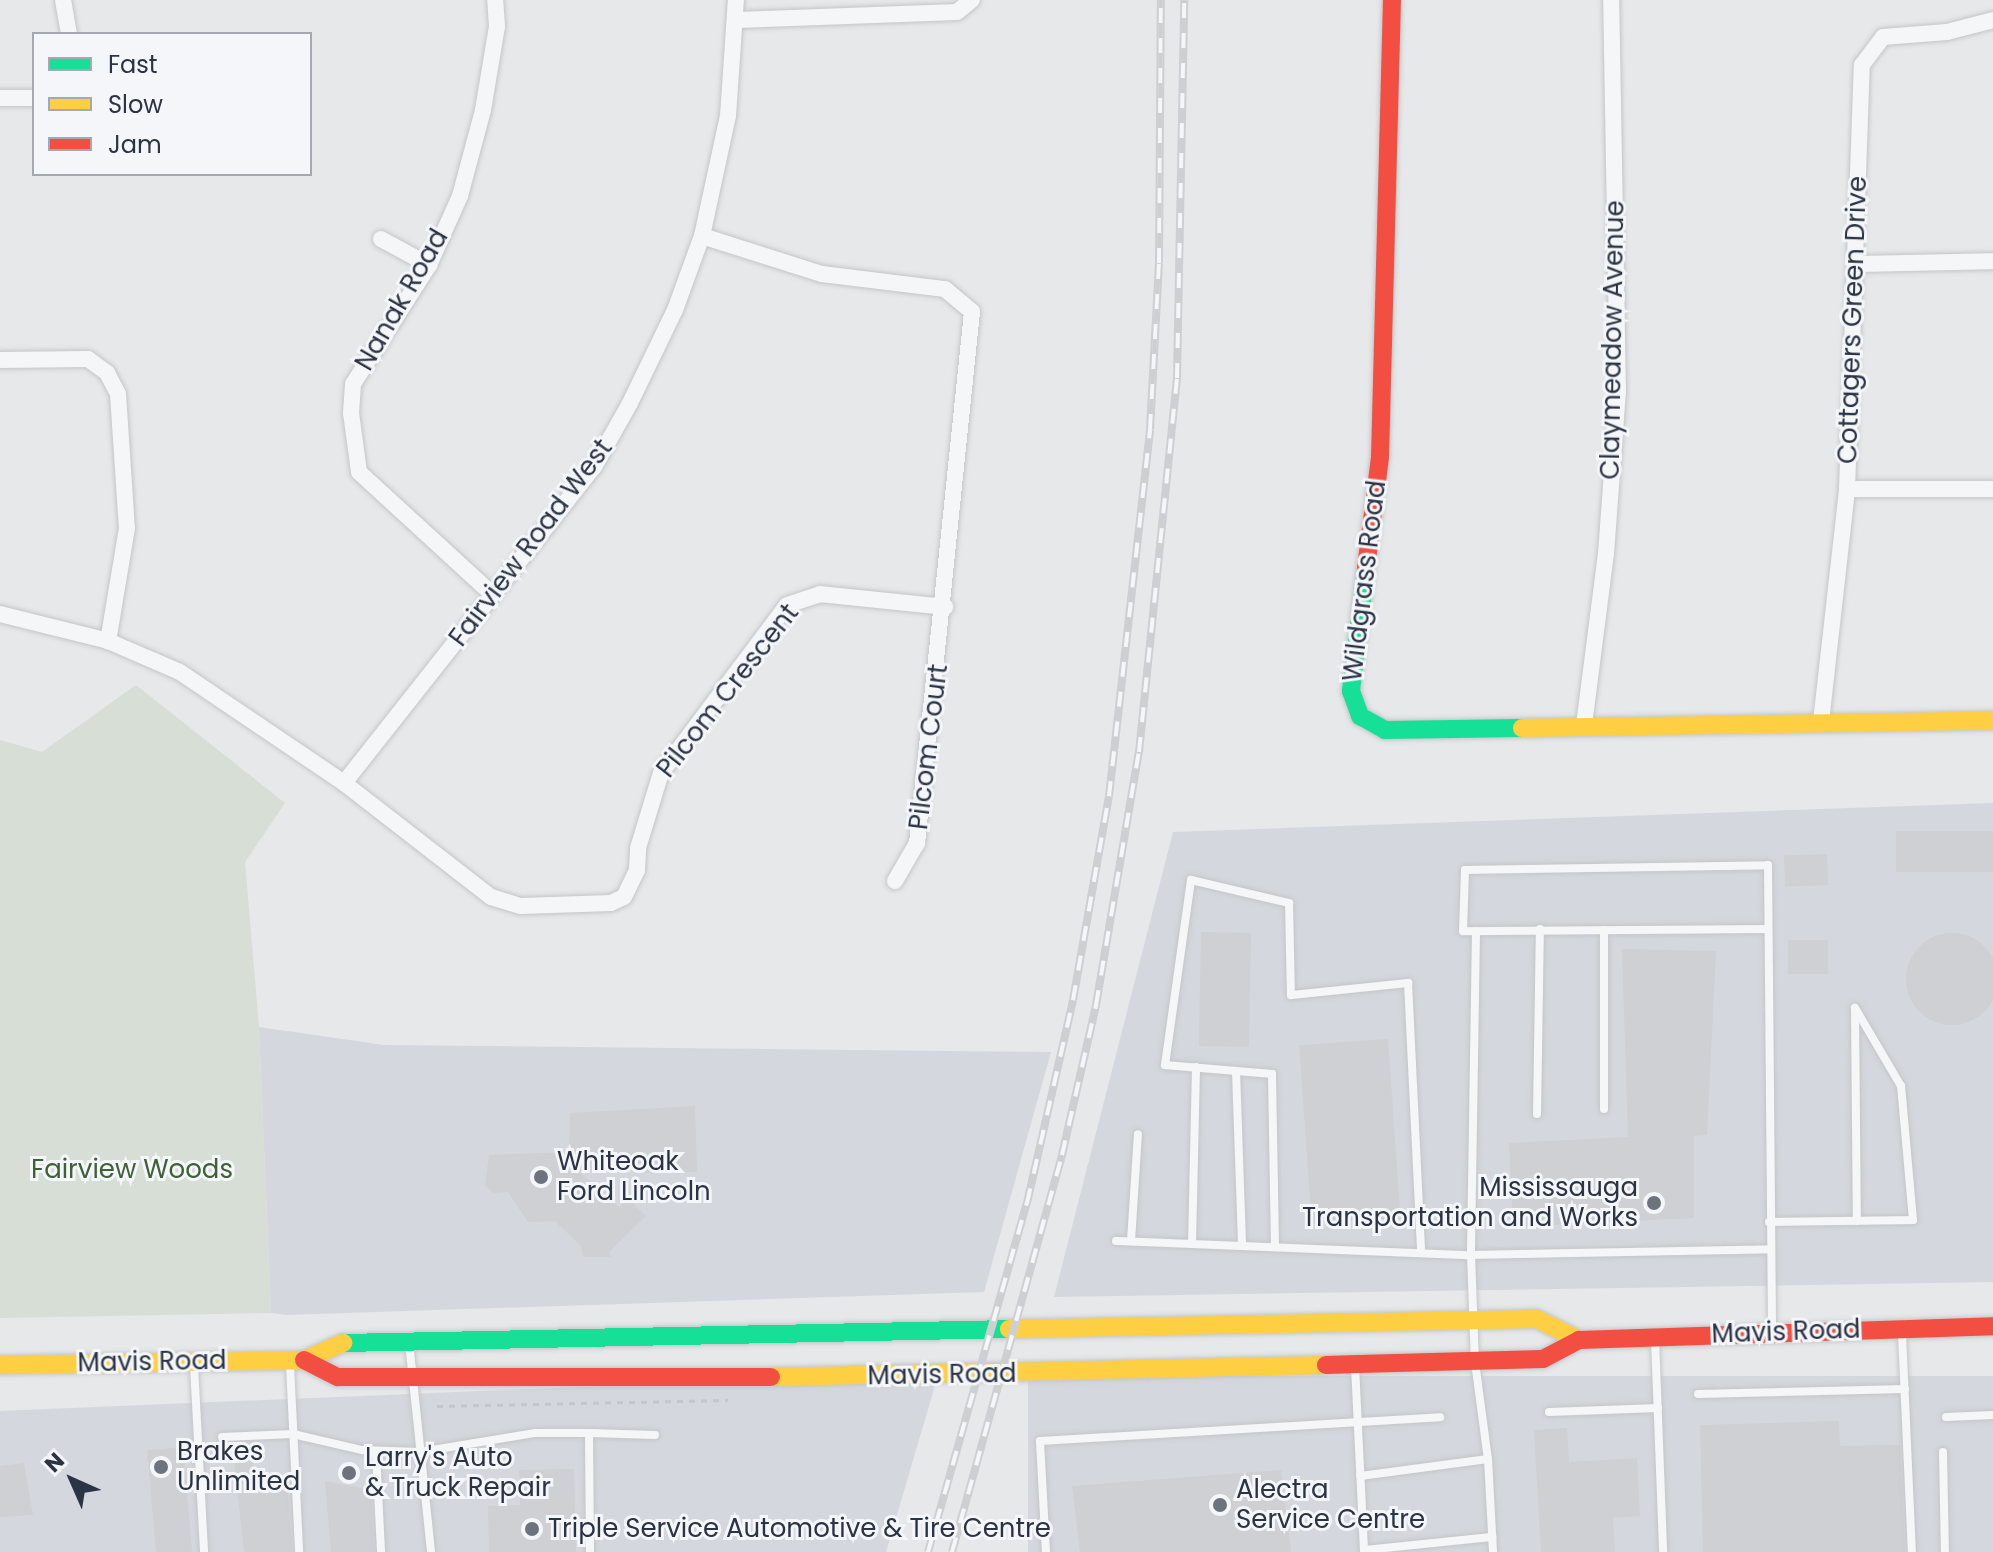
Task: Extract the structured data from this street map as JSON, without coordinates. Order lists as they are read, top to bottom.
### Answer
{
  "streets": {
    "main road": ["Wildgrass Road", "Mavis Road"],
    "street": [
      "Nanak Road",
      "Cottagers Green Drive",
      "Claymeadow Avenue",
      "Fairview Road West",
      "Pilcom Crescent",
      "Pilcom Court"
    ]
  },
  "crossings": [
    ["Nanak Road", "Fairview Road West"],
    ["Cottagers Green Drive", "Wildgrass Road"],
    ["Claymeadow Avenue", "Wildgrass Road"],
    ["Fairview Road West", "Pilcom Crescent"],
    ["Pilcom Crescent", "Pilcom Court"]
  ],
  "parks": ["Fairview Woods"],
  "places": [
    "Whiteoak Ford Lincoln",
    "Mississauga Transportation and Works",
    "Brakes Unlimited",
    "Larry's Auto & Truck Repair",
    "Alectra Service Centre",
    "Triple Service Automotive & Tire Centre"
  ],
  "legend": ["Fast", "Slow", "Jam"],
  "north": "top left"
}
